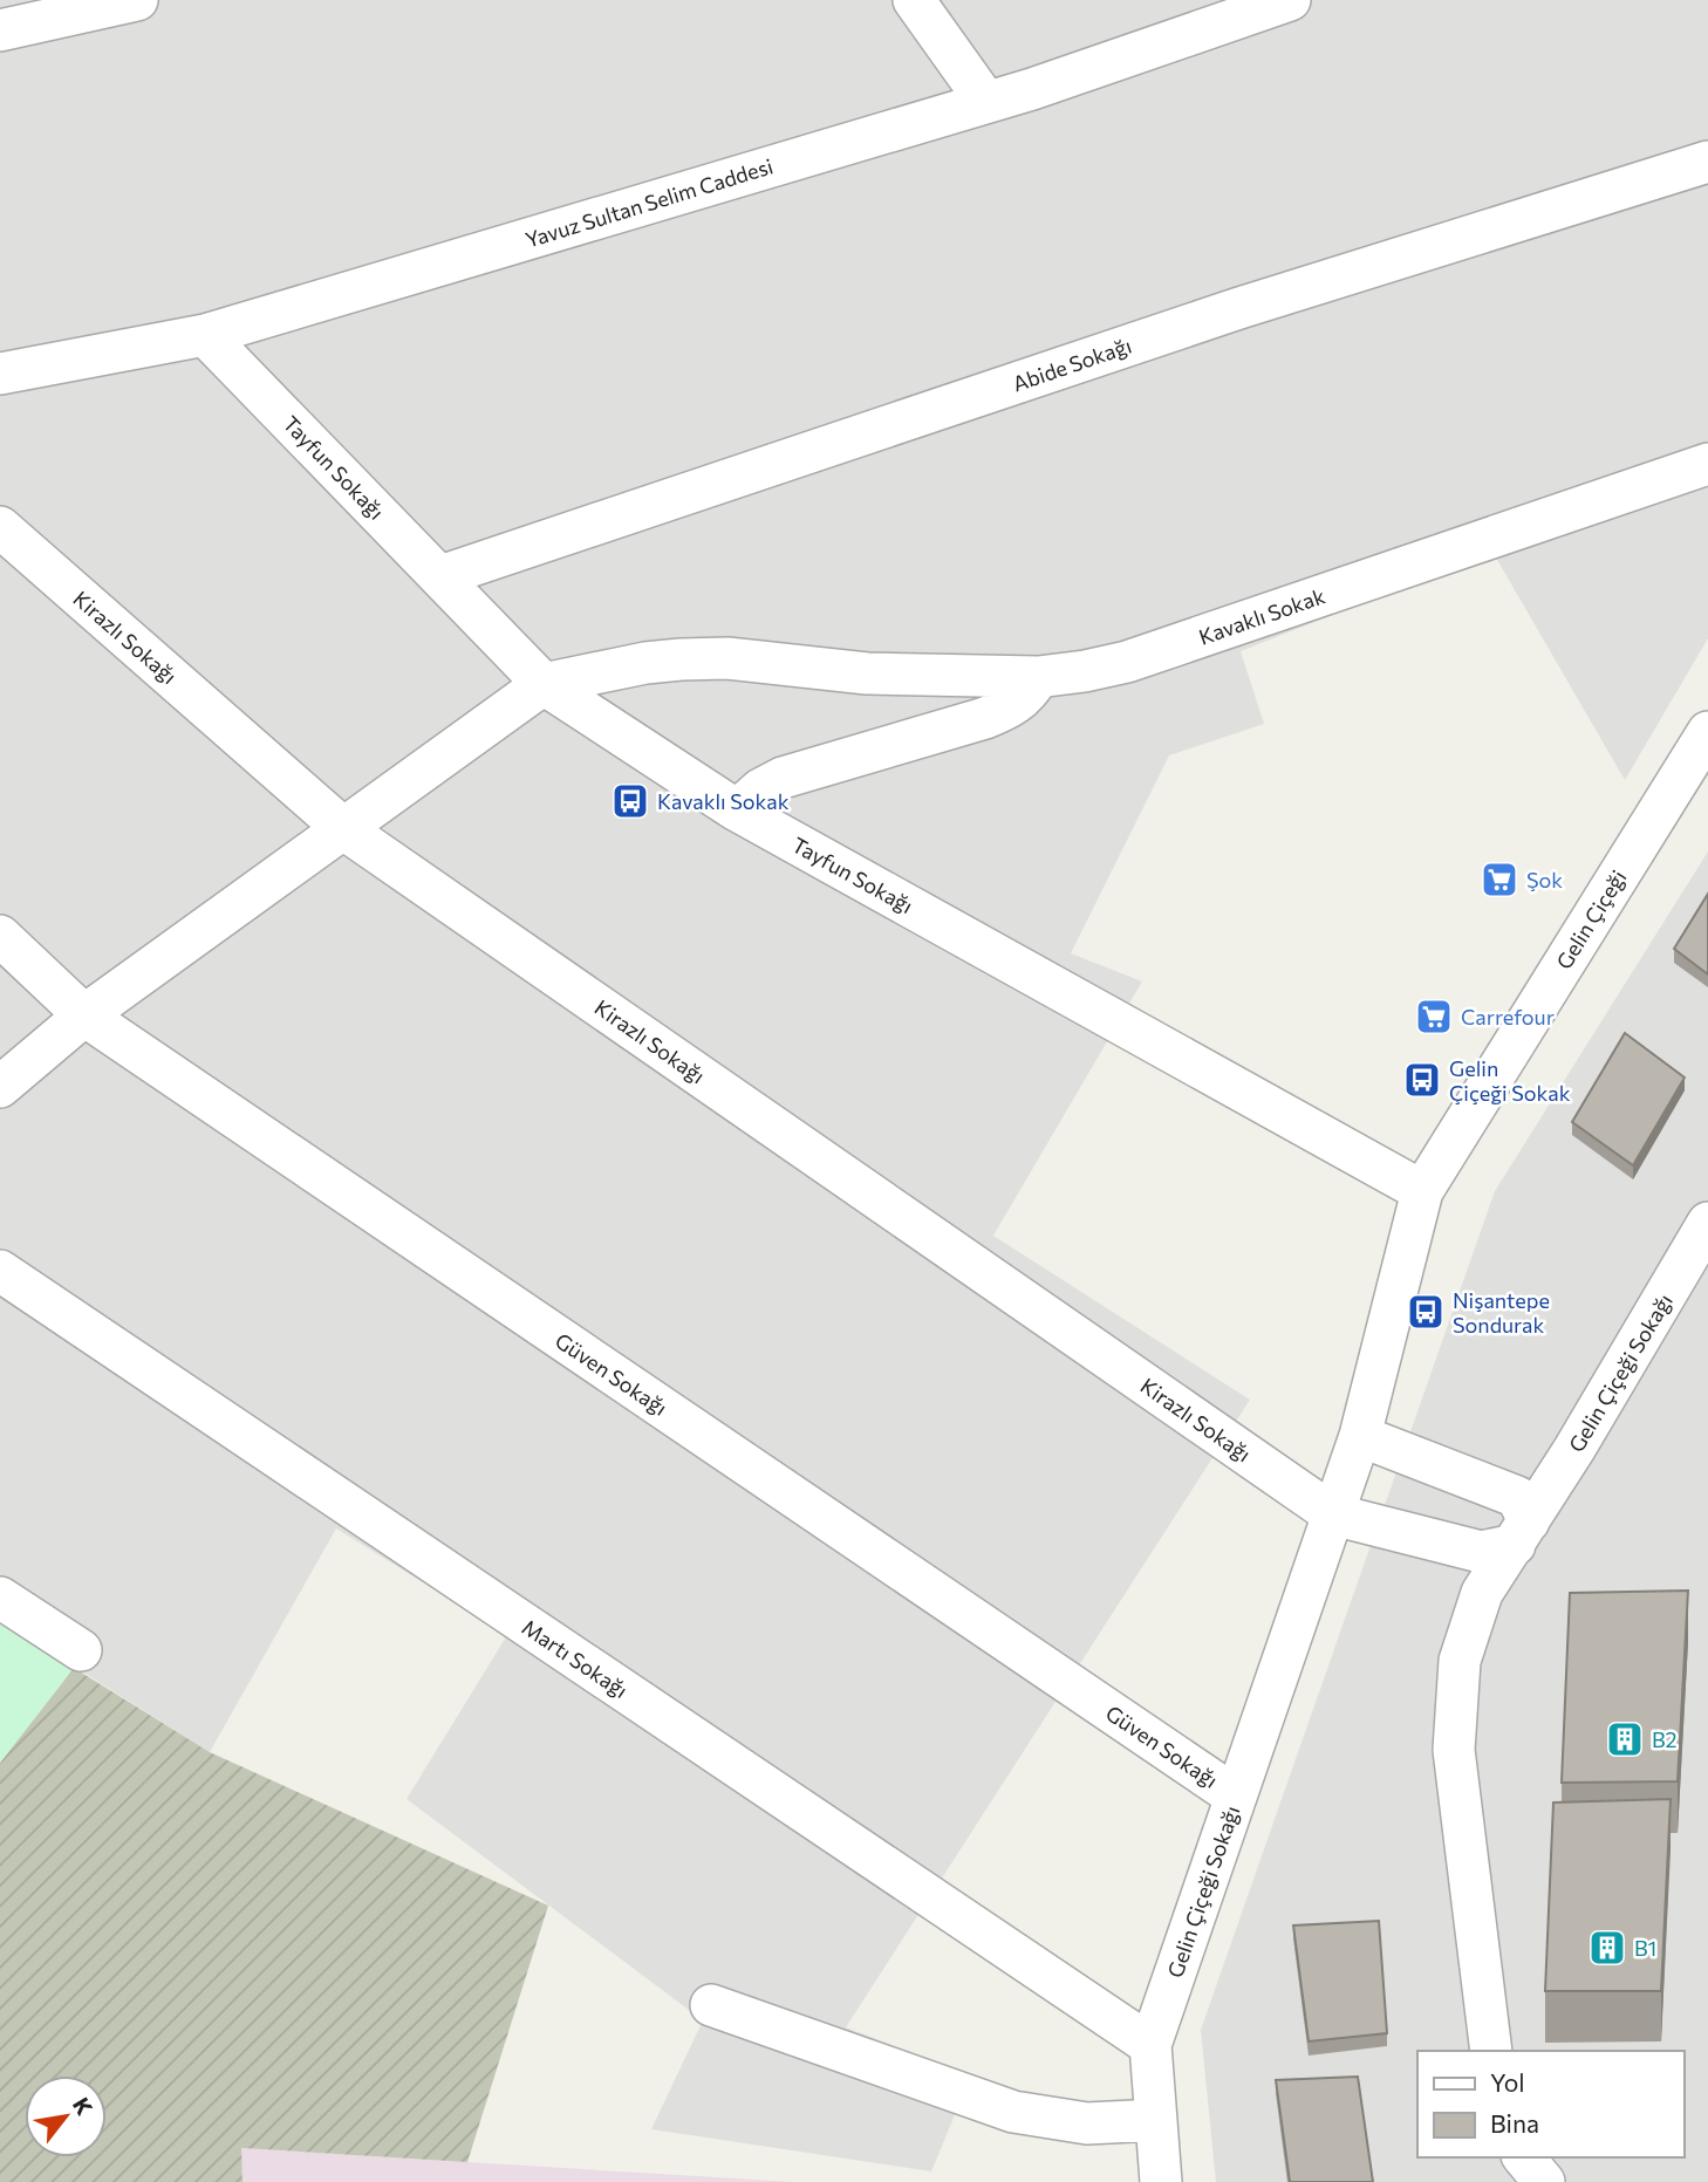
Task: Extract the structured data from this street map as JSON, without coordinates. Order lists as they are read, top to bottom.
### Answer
{
  "streets": {
    "street": [
      "Yavuz Sultan Selim Caddesi",
      "Abide Sokağı",
      "Tayfun Sokağı",
      "Kavaklı Sokak",
      "Kirazlı Sokağı",
      "Gelin Çiçeği",
      "Gelin Çiçeği Sokağı",
      "Güven Sokağı",
      "Martı Sokağı"
    ]
  },
  "crossings": [
    ["Yavuz Sultan Selim Caddesi", "Tayfun Sokağı"],
    ["Abide Sokağı", "Tayfun Sokağı"],
    ["Tayfun Sokağı", "Kavaklı Sokak"],
    ["Tayfun Sokağı", "Gelin Çiçeği"],
    ["Tayfun Sokağı", "Gelin Çiçeği Sokağı"],
    ["Kavaklı Sokak", "Kirazlı Sokağı"],
    ["Kavaklı Sokak", "Güven Sokağı"],
    ["Kirazlı Sokağı", "Gelin Çiçeği Sokağı"],
    ["Gelin Çiçeği", "Gelin Çiçeği Sokağı"],
    ["Gelin Çiçeği Sokağı", "Güven Sokağı"],
    ["Gelin Çiçeği Sokağı", "Martı Sokağı"]
  ],
  "places": {
    "bus stop": ["Kavaklı Sokak", "Gelin Çiçeği Sokak", "Nişantepe Sondurak"],
    "supermarket": ["Şok", "Carrefour"],
    "building": ["B2", "B1"]
  },
  "legend": ["Yol", "Bina"],
  "north": "top right"
}
